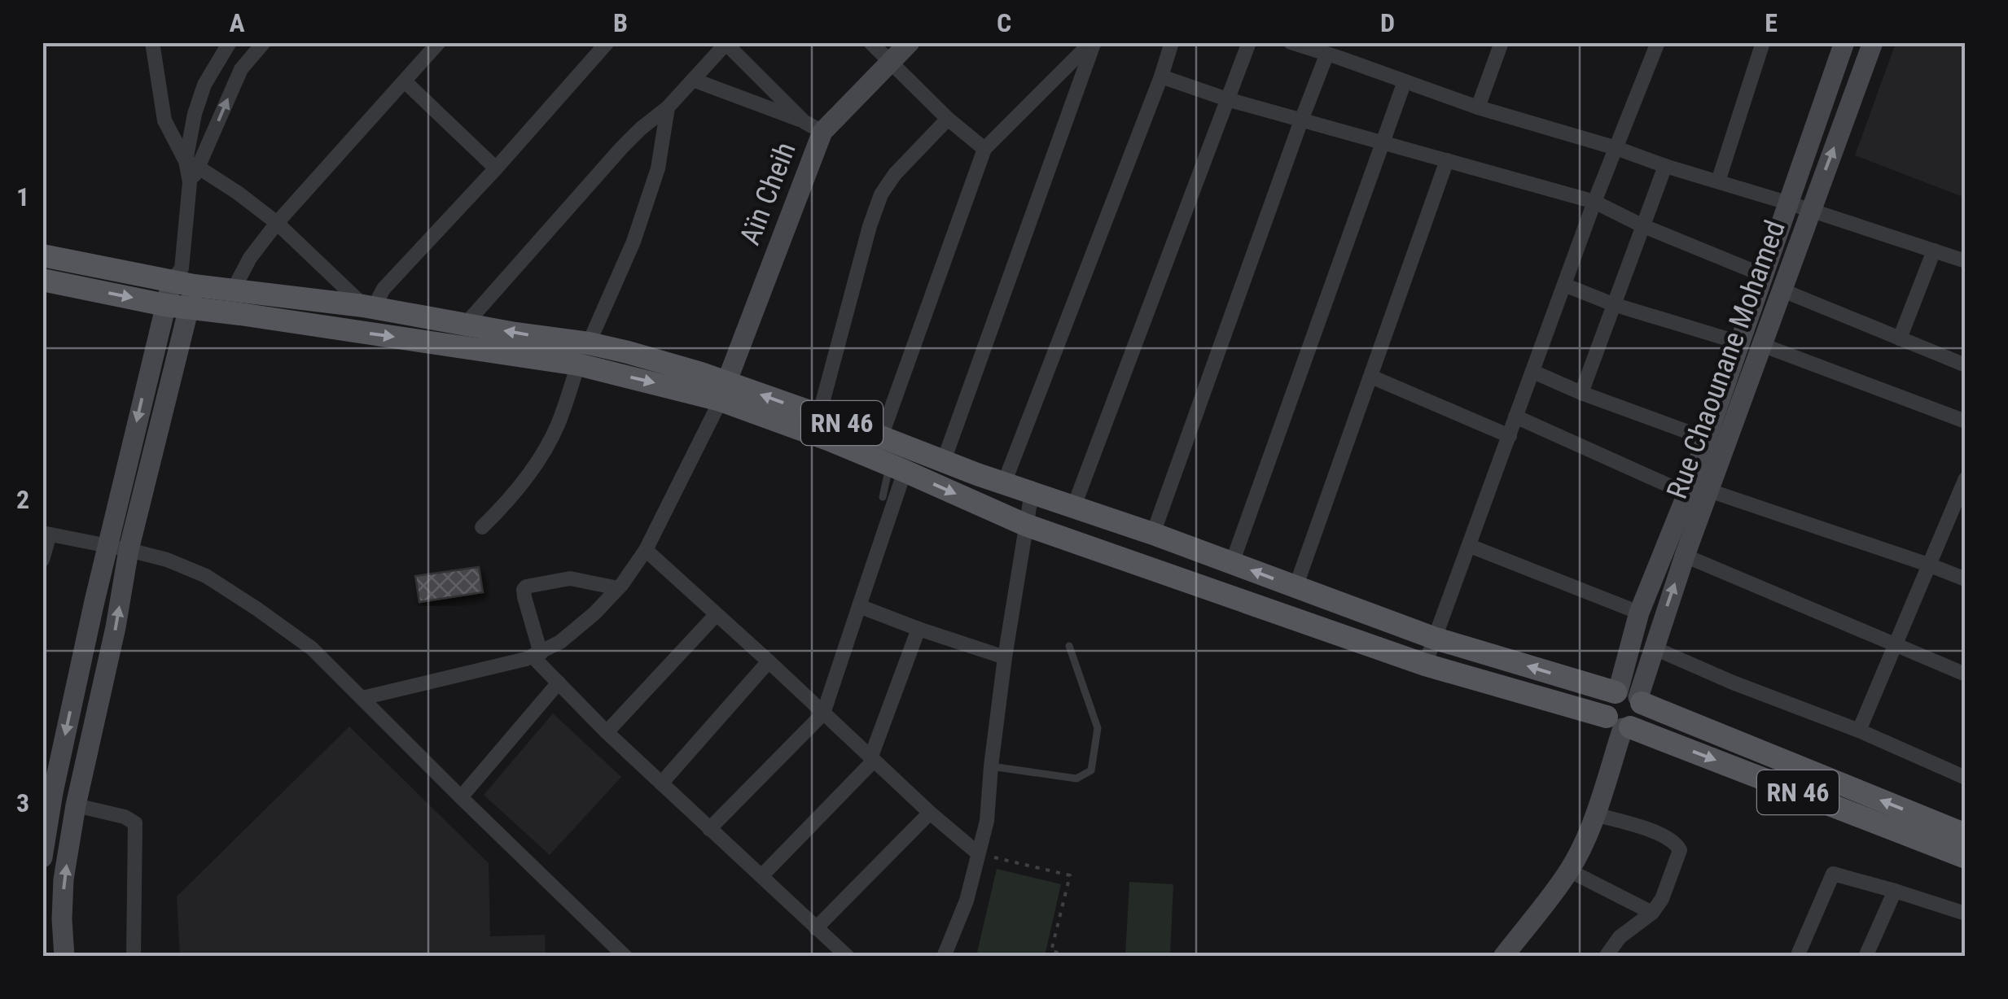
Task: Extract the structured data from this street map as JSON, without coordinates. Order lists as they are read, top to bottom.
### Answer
{
  "streets": {
    "main road": ["RN 46"],
    "street": ["Aïn Cheih", "Rue Chaounane Mohamed"]
  },
  "crossings": [
    ["Aïn Cheih", "RN 46"],
    ["Rue Chaounane Mohamed", "RN 46"]
  ],
  "grid": {
    "columns": [
      "A",
      "B",
      "C",
      "D",
      "E"
    ],
    "rows": ["1", "2", "3"]
  }
}
